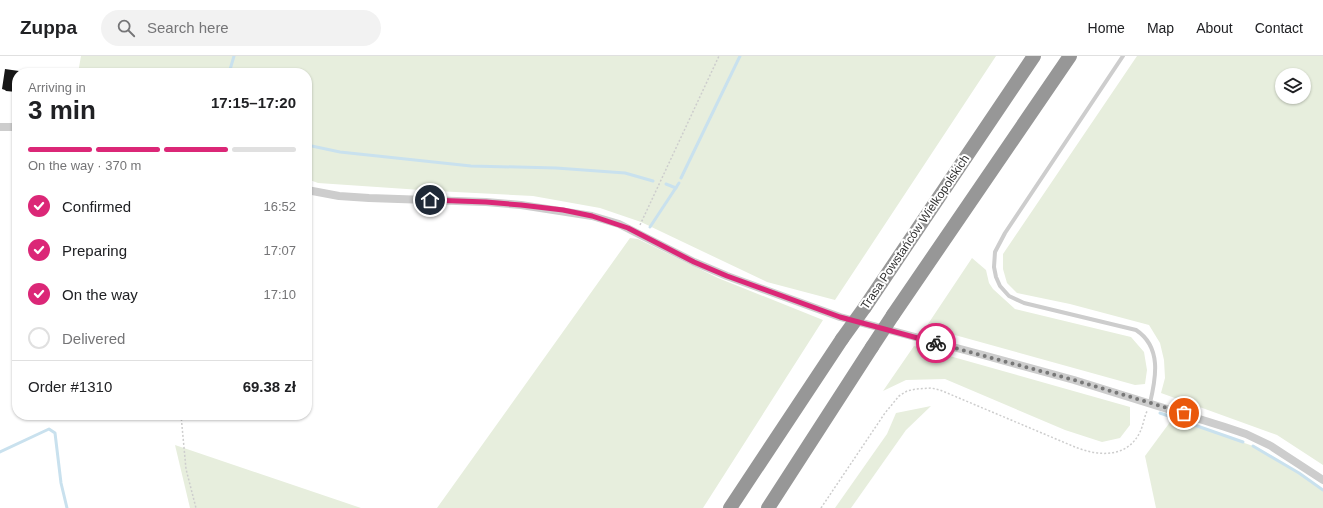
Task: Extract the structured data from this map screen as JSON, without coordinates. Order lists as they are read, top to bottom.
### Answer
{
  "streets": {
    "highway": ["Trasa Powstańców Wielkopolskich"]
  },
  "page": {
    "header": "Zuppa",
    "search": "Search here",
    "nav": [
      "Home",
      "Map",
      "About",
      "Contact"
    ],
    "heading": ["3 min", "Arriving in", "17:15–17:20"],
    "panel": ["Order #1310", "69.38 zł"],
    "bar": "On the way · 370 m",
    "list": [
      ["Confirmed", "16:52"],
      ["Preparing", "17:07"],
      ["On the way", "17:10"],
      "Delivered"
    ]
  }
}
